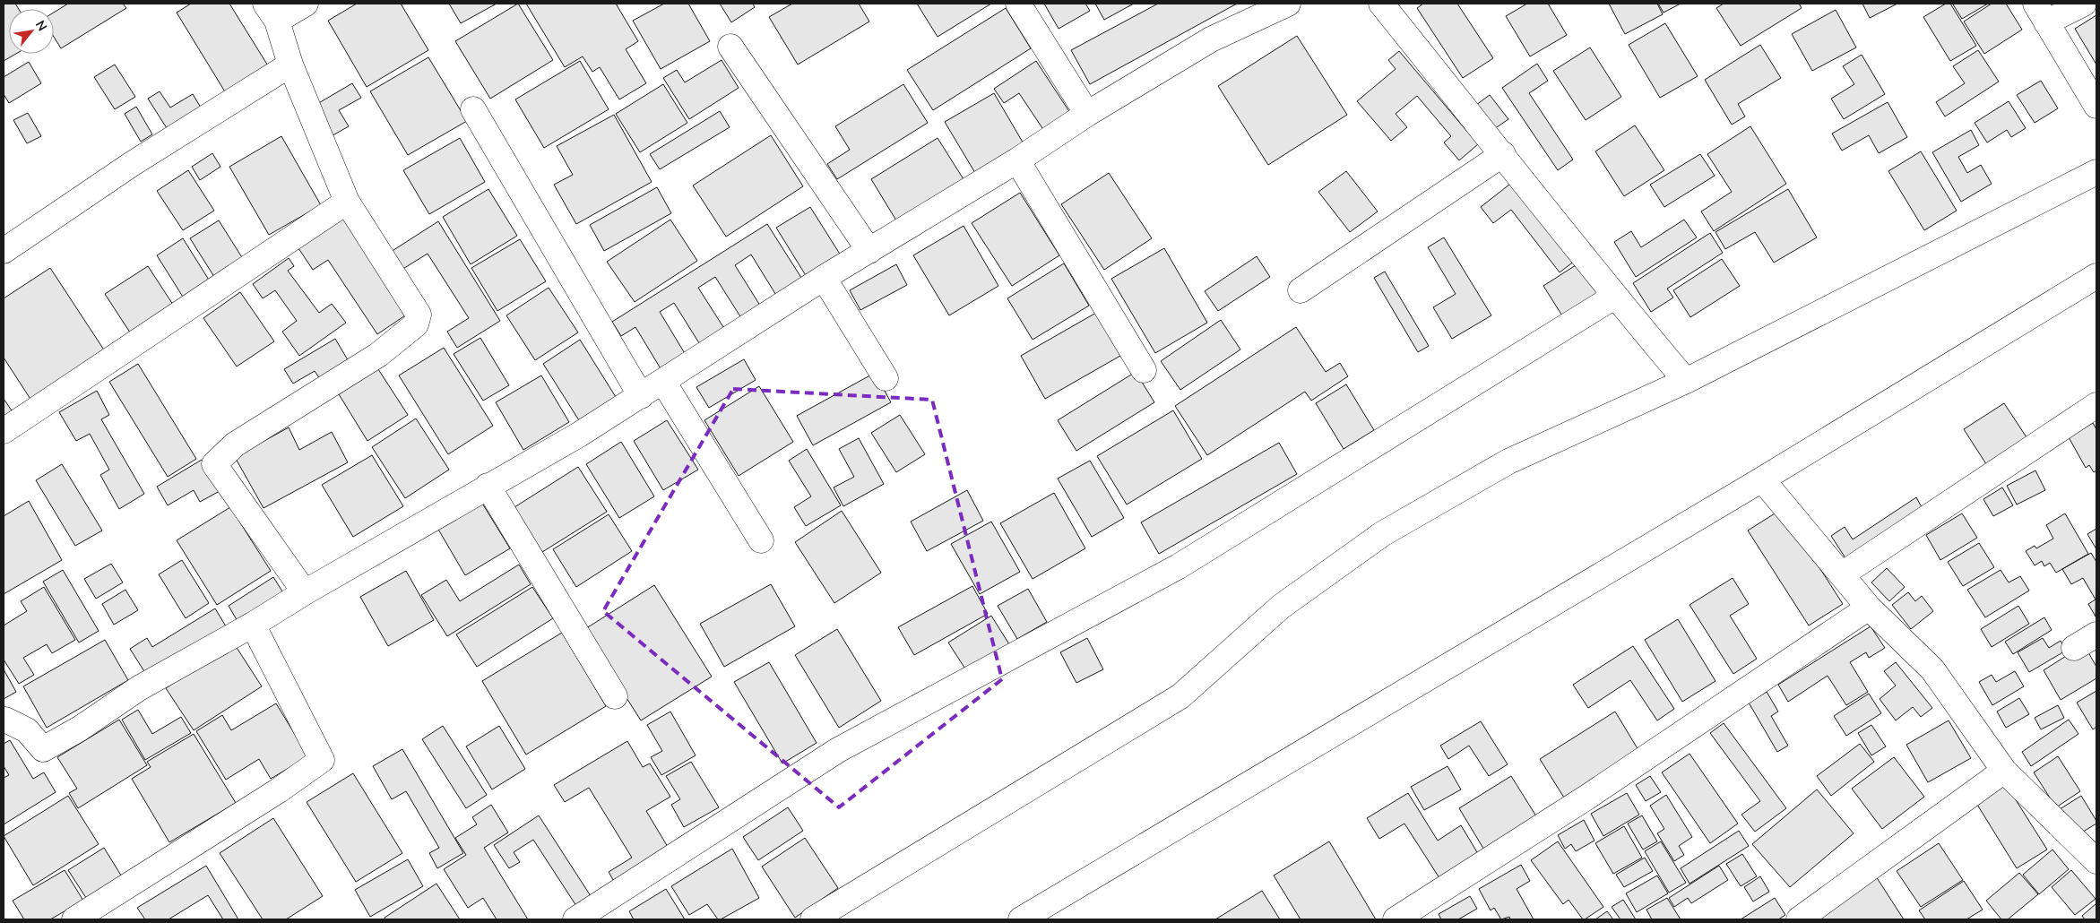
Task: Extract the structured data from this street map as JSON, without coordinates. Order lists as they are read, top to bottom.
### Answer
{
  "north": "top right"
}
